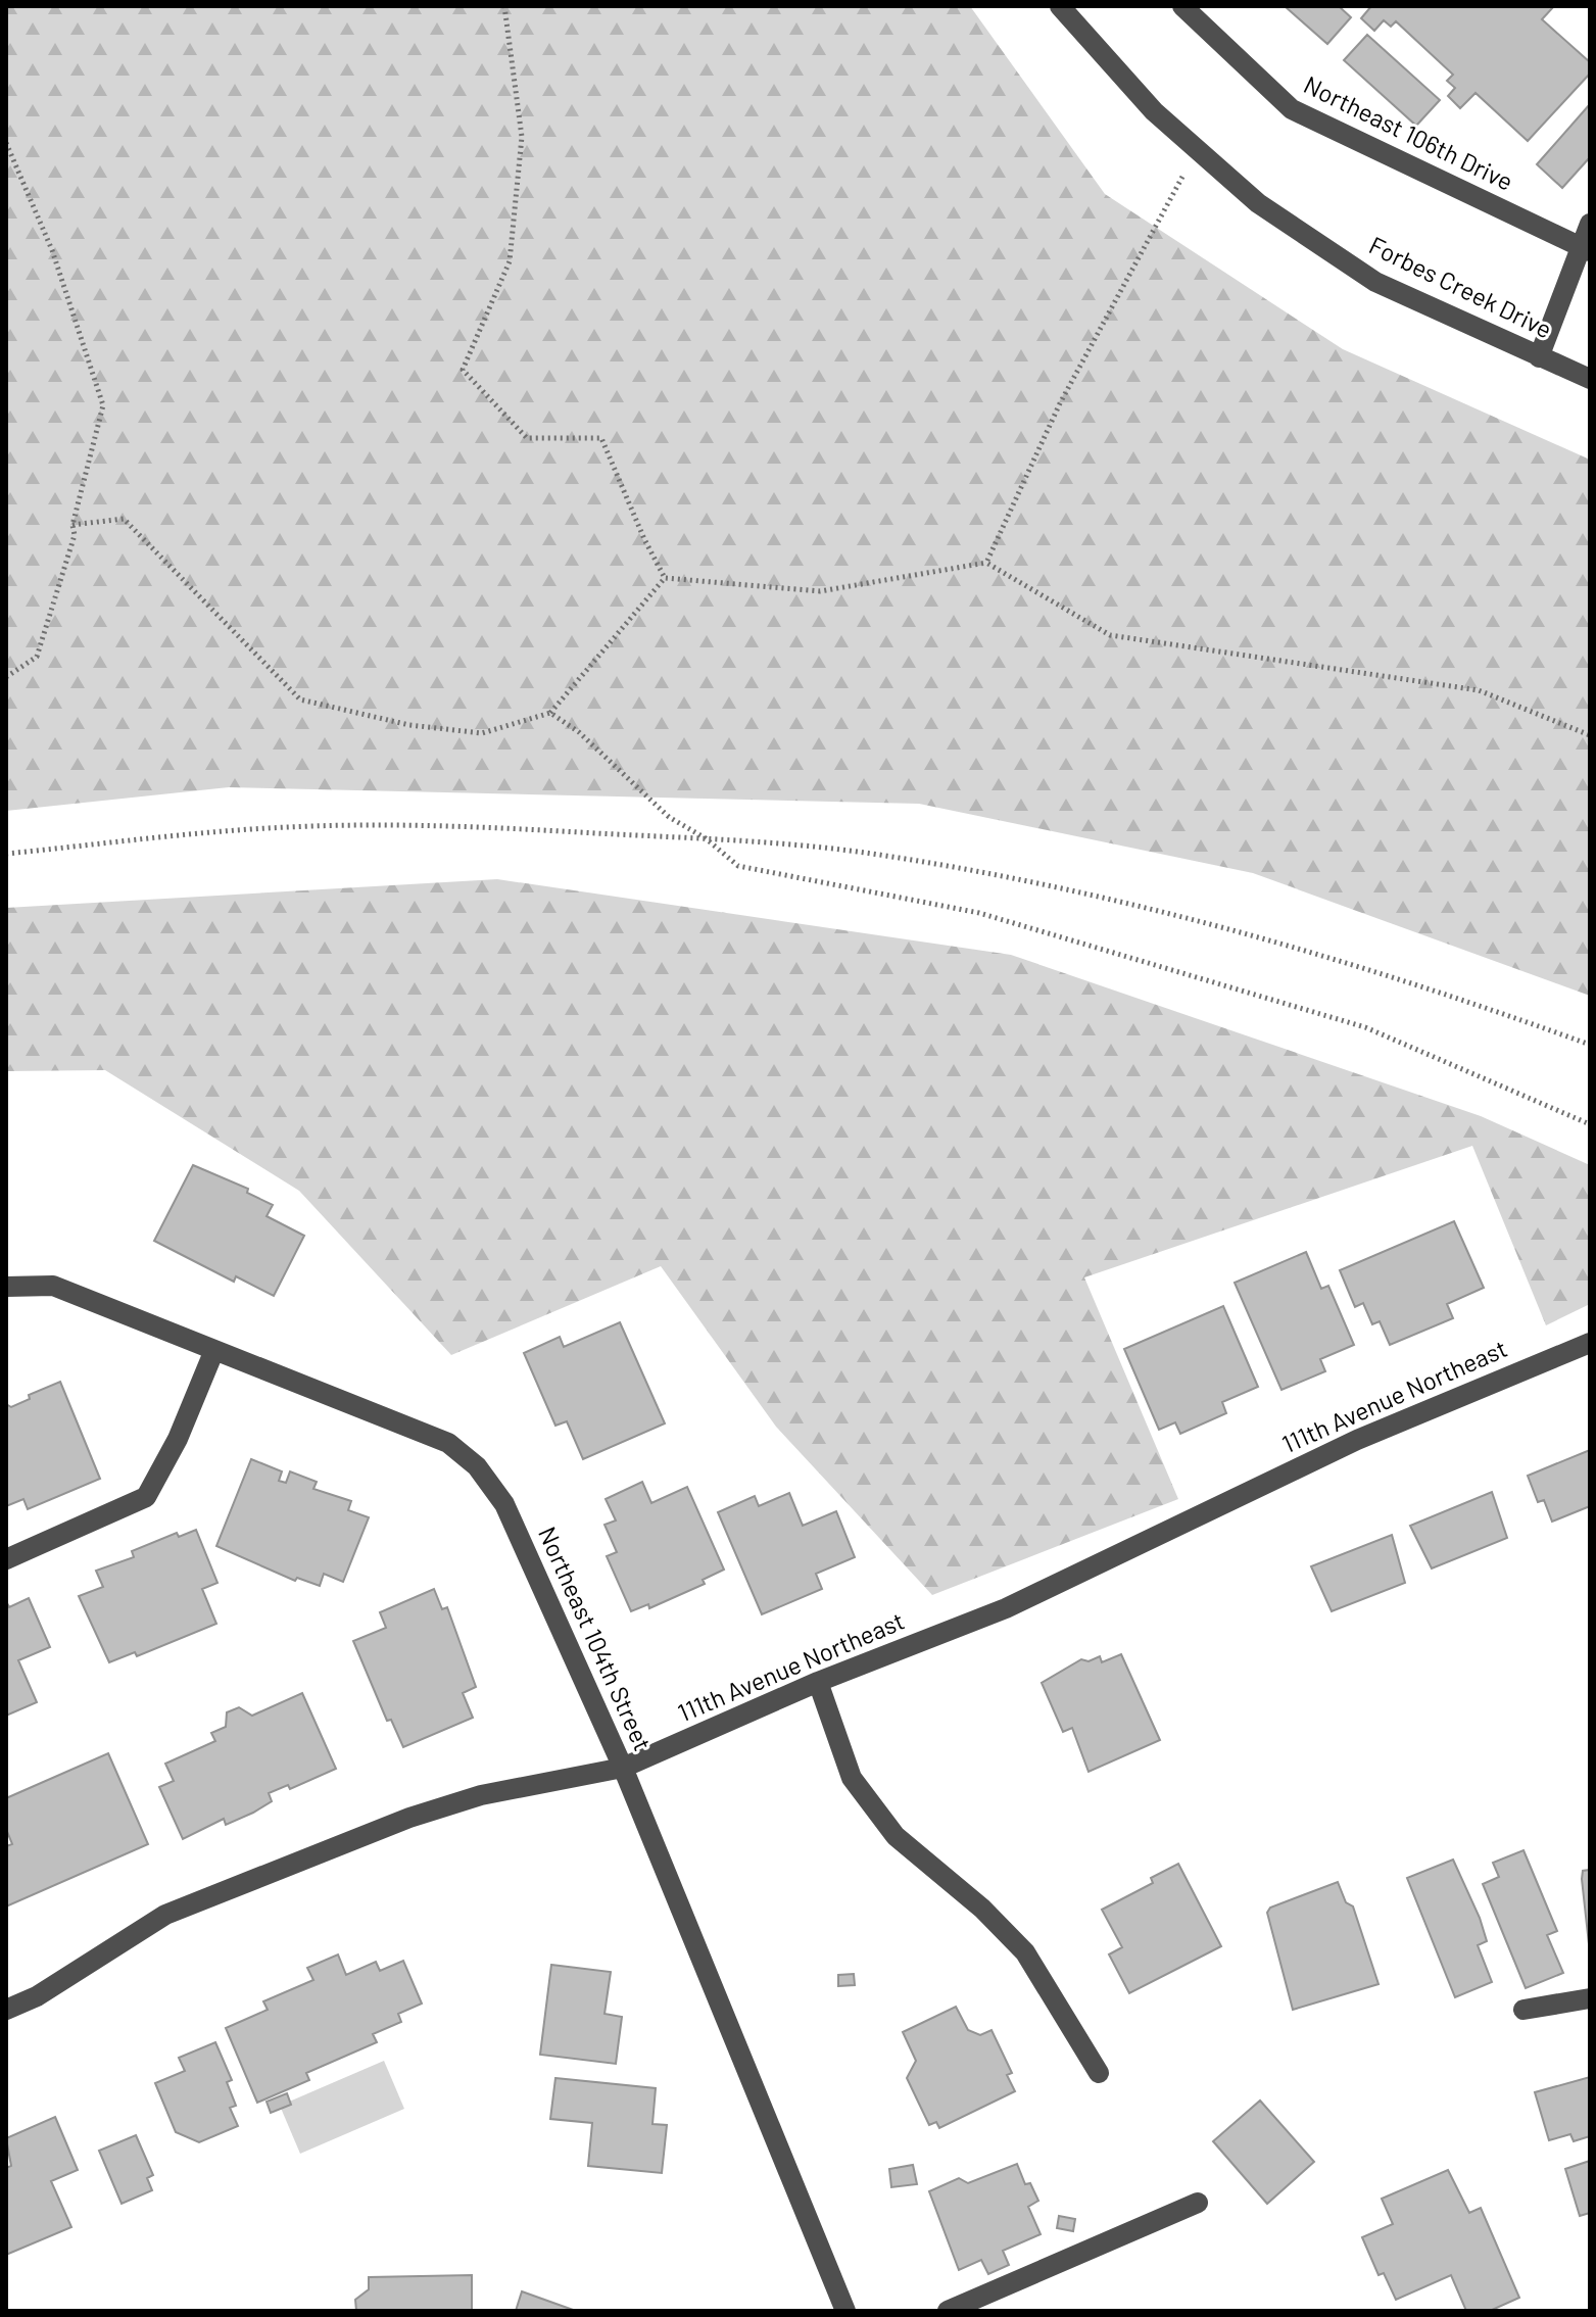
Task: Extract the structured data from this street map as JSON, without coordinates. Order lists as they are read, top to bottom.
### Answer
{
  "streets": {
    "street": [
      "Northeast 106th Drive",
      "Forbes Creek Drive",
      "111th Avenue Northeast",
      "Northeast 104th Street"
    ]
  },
  "crossings": [
    ["111th Avenue Northeast", "Northeast 104th Street"]
  ]
}
